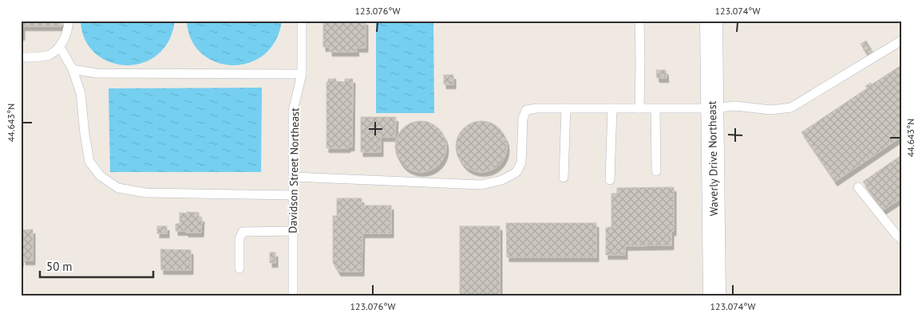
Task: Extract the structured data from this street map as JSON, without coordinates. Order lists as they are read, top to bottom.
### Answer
{
  "streets": {
    "street": ["Waverly Drive Northeast"],
    "lane": ["Davidson Street Northeast"]
  },
  "scale_bar": "50 m",
  "coordinates": ["123.076°W", "123.074°W", "44.643°N"]
}
